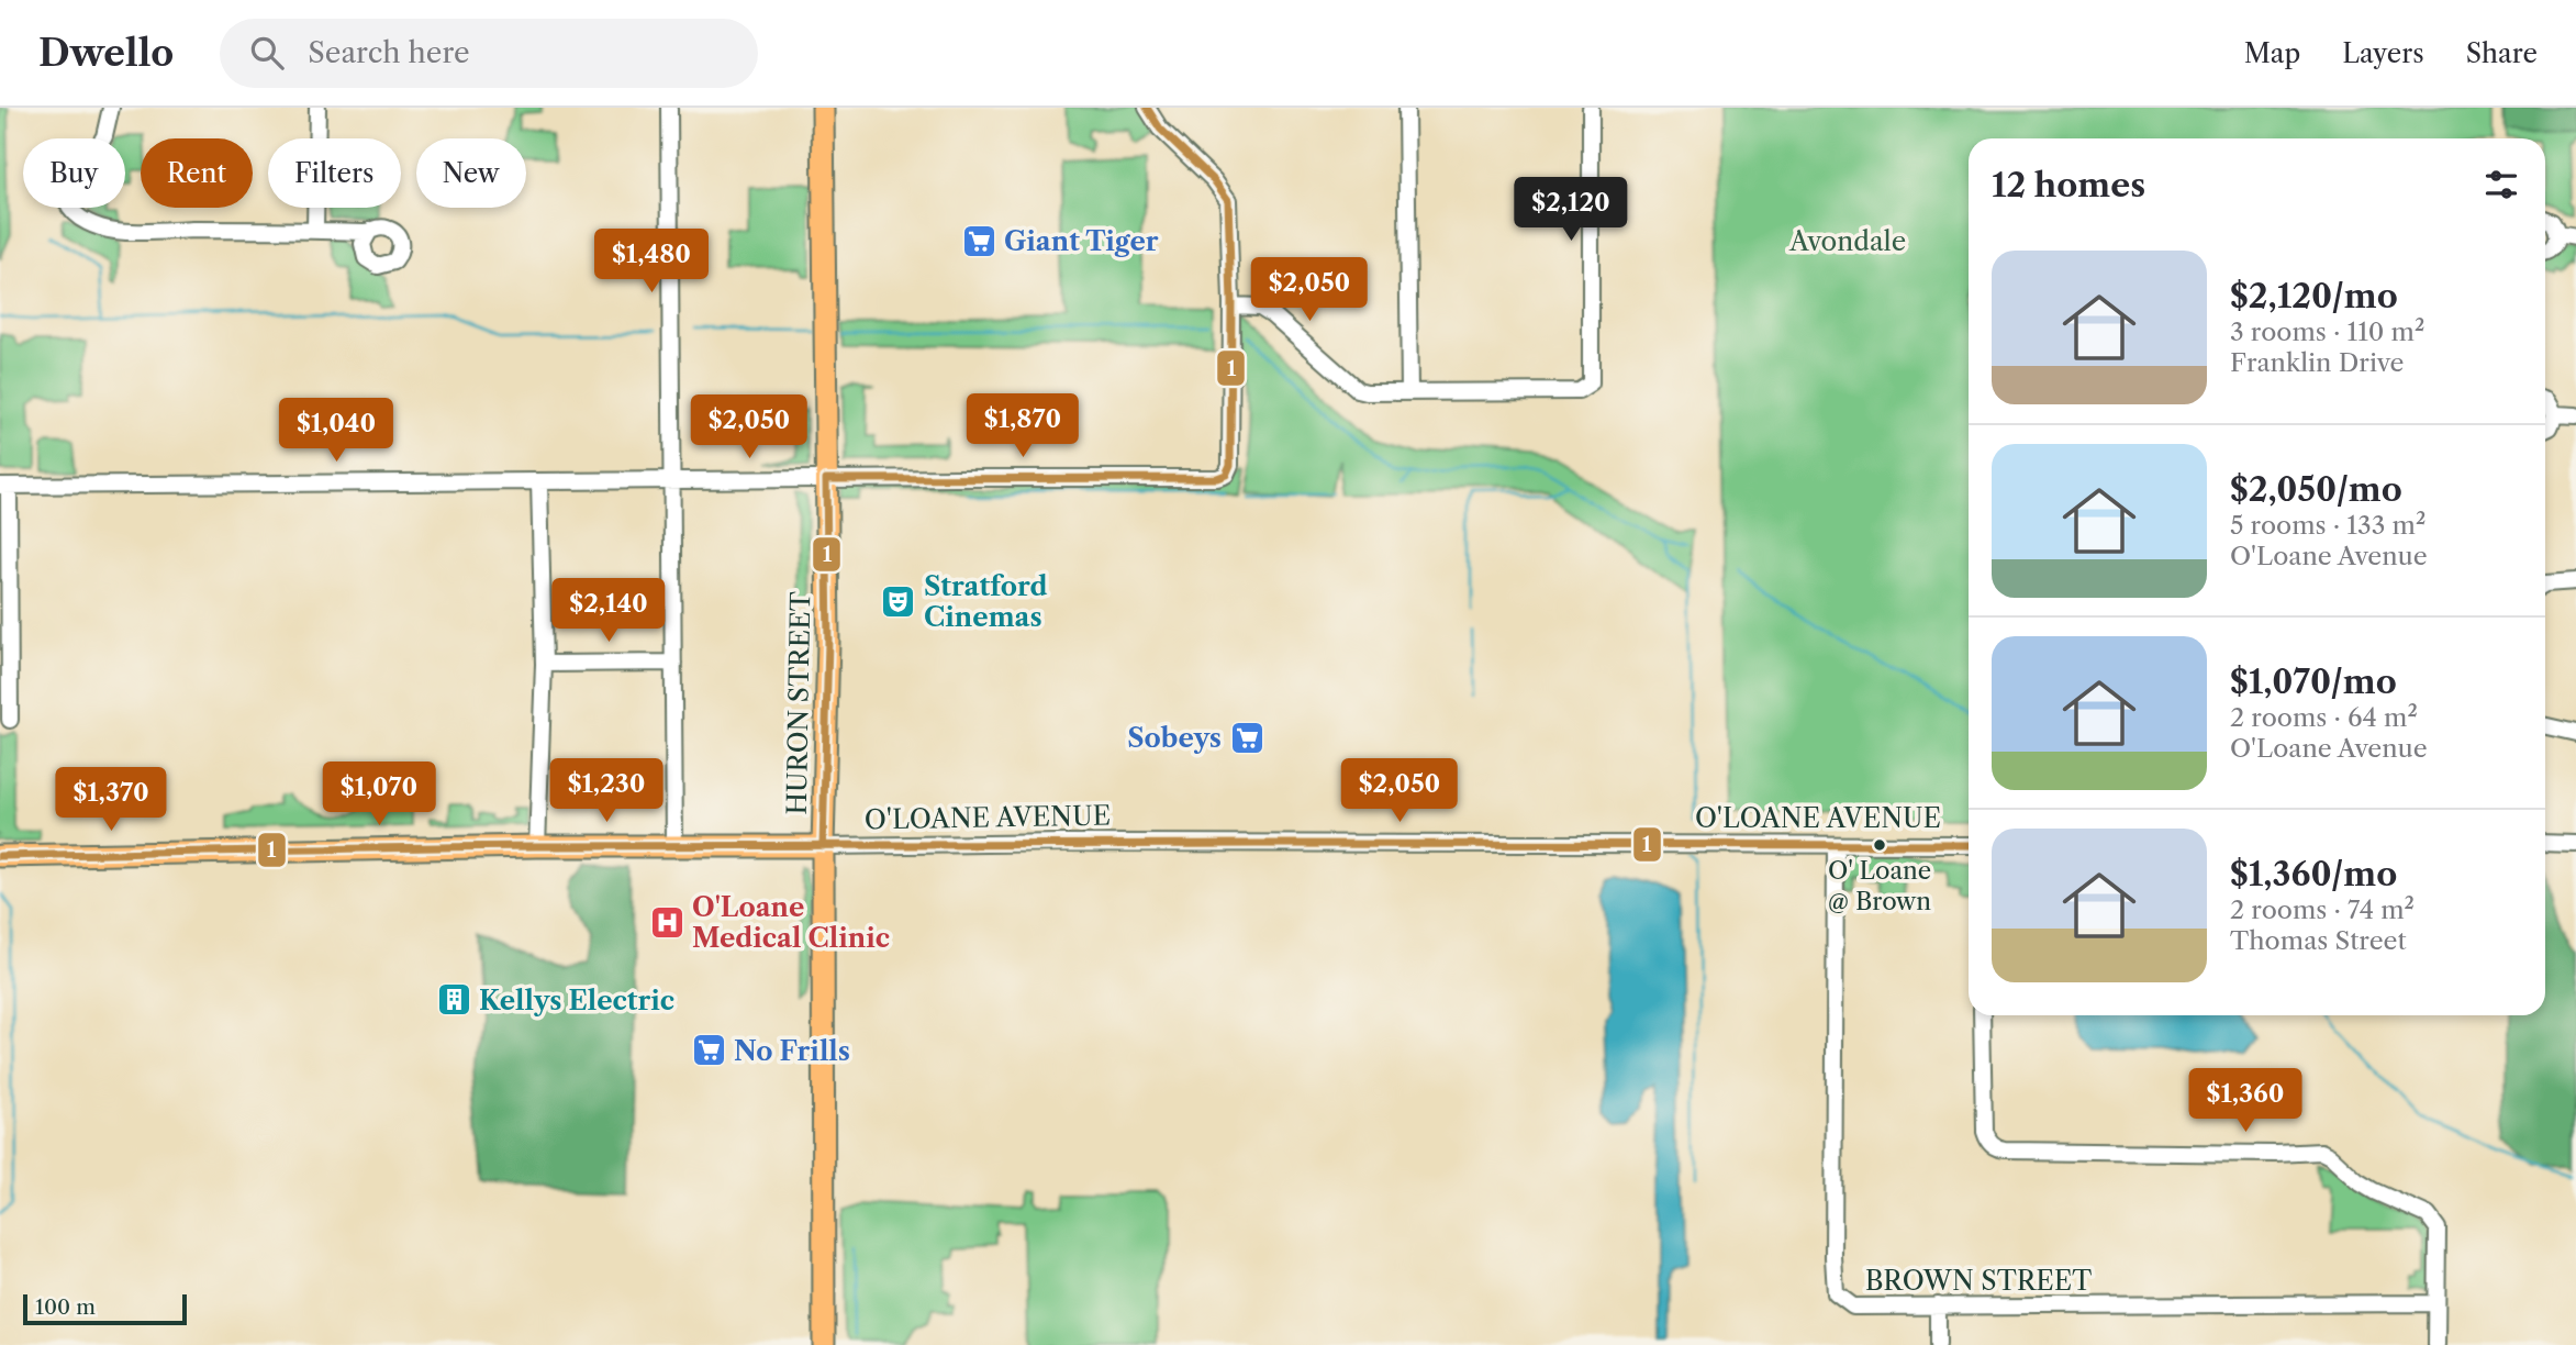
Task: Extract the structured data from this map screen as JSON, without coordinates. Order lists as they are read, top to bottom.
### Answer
{
  "streets": {
    "main road": ["HURON STREET", "O'LOANE AVENUE"],
    "street": ["BROWN STREET"]
  },
  "crossings": [
    ["HURON STREET", "O'LOANE AVENUE"],
    ["O'LOANE AVENUE", "BROWN STREET"]
  ],
  "parks": ["Avondale"],
  "places": {
    "supermarket": ["Giant Tiger", "Sobeys", "No Frills"],
    "theatre": ["Stratford Cinemas"],
    "other": ["O' Loane @ Brown"],
    "hospital": ["O'Loane Medical Clinic"],
    "building": ["Kellys Electric"]
  },
  "lines": ["transit line 1"],
  "scale_bar": "100 m",
  "page": {
    "header": "Dwello",
    "search": "Search here",
    "nav": ["Map", "Layers", "Share"],
    "chip": [
      "Buy",
      "Rent",
      "Filters",
      "New"
    ],
    "heading": "12 homes",
    "price": [
      "$2,120",
      "$1,480",
      "$2,050",
      "$1,870",
      "$2,050",
      "$1,040",
      "$2,140",
      "$1,230",
      "$2,050",
      "$1,070",
      "$1,370",
      "$1,360"
    ],
    "list": [
      {
        "name": "$2,120/mo",
        "note": "3 rooms · 110 m² · Franklin Drive"
      },
      {
        "name": "$2,050/mo",
        "note": "5 rooms · 133 m² · O'Loane Avenue"
      },
      {
        "name": "$1,070/mo",
        "note": "2 rooms · 64 m² · O'Loane Avenue"
      },
      {
        "name": "$1,360/mo",
        "note": "2 rooms · 74 m² · Thomas Street"
      }
    ],
    "scale": "100 m"
  }
}
